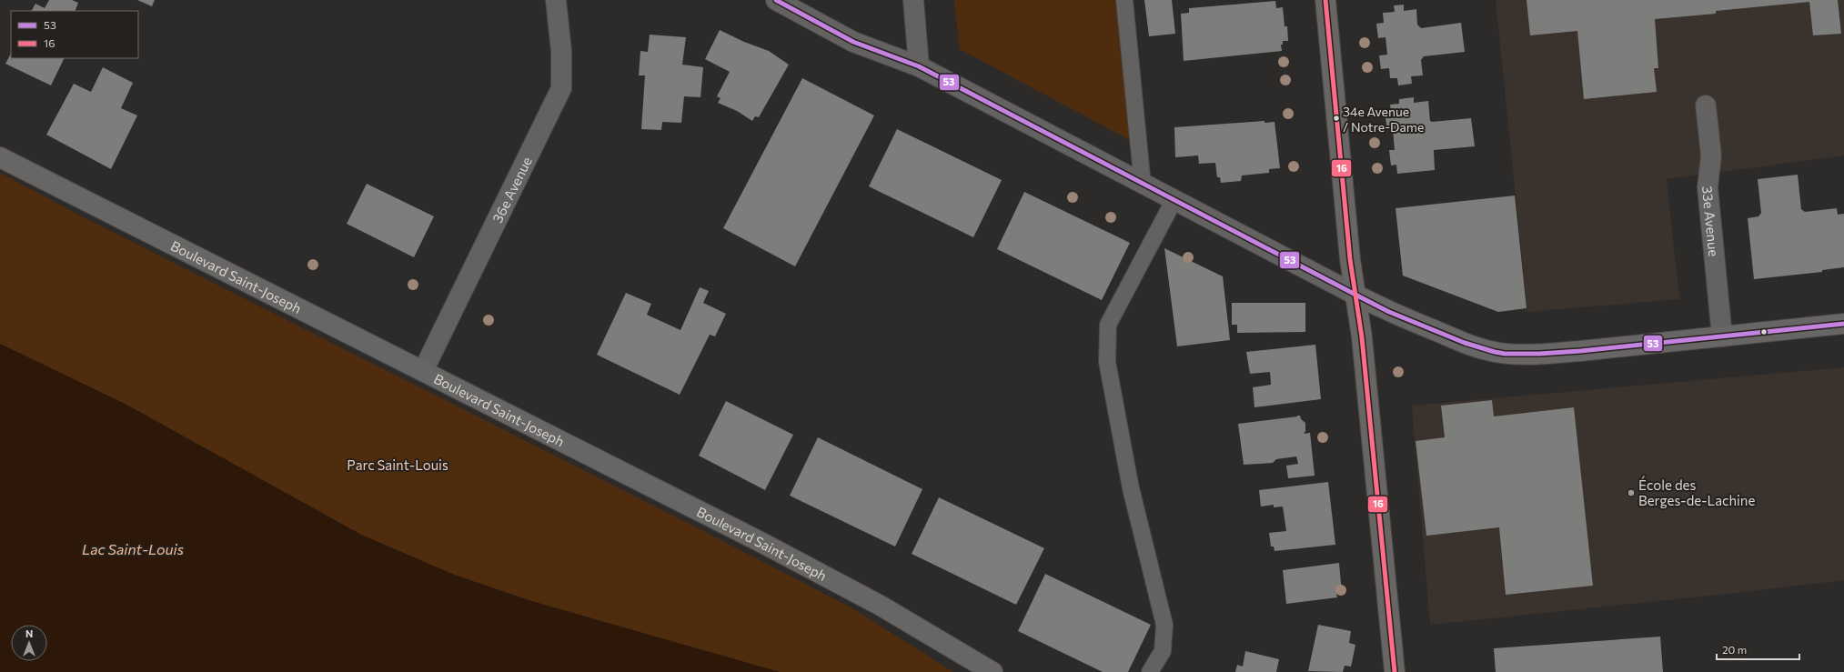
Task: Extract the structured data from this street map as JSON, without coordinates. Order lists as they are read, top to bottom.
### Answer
{
  "streets": {
    "street": ["36e Avenue", "33e Avenue", "Boulevard Saint-Joseph"]
  },
  "crossings": [
    ["36e Avenue", "Boulevard Saint-Joseph"]
  ],
  "water": ["Lac Saint-Louis"],
  "parks": ["Parc Saint-Louis"],
  "places": ["34e Avenue / Notre-Dame", "École des Berges-de-Lachine"],
  "lines": ["transit line 53", "transit line 16"],
  "legend": ["53", "16"],
  "scale_bar": "20 m",
  "north": "top"
}
